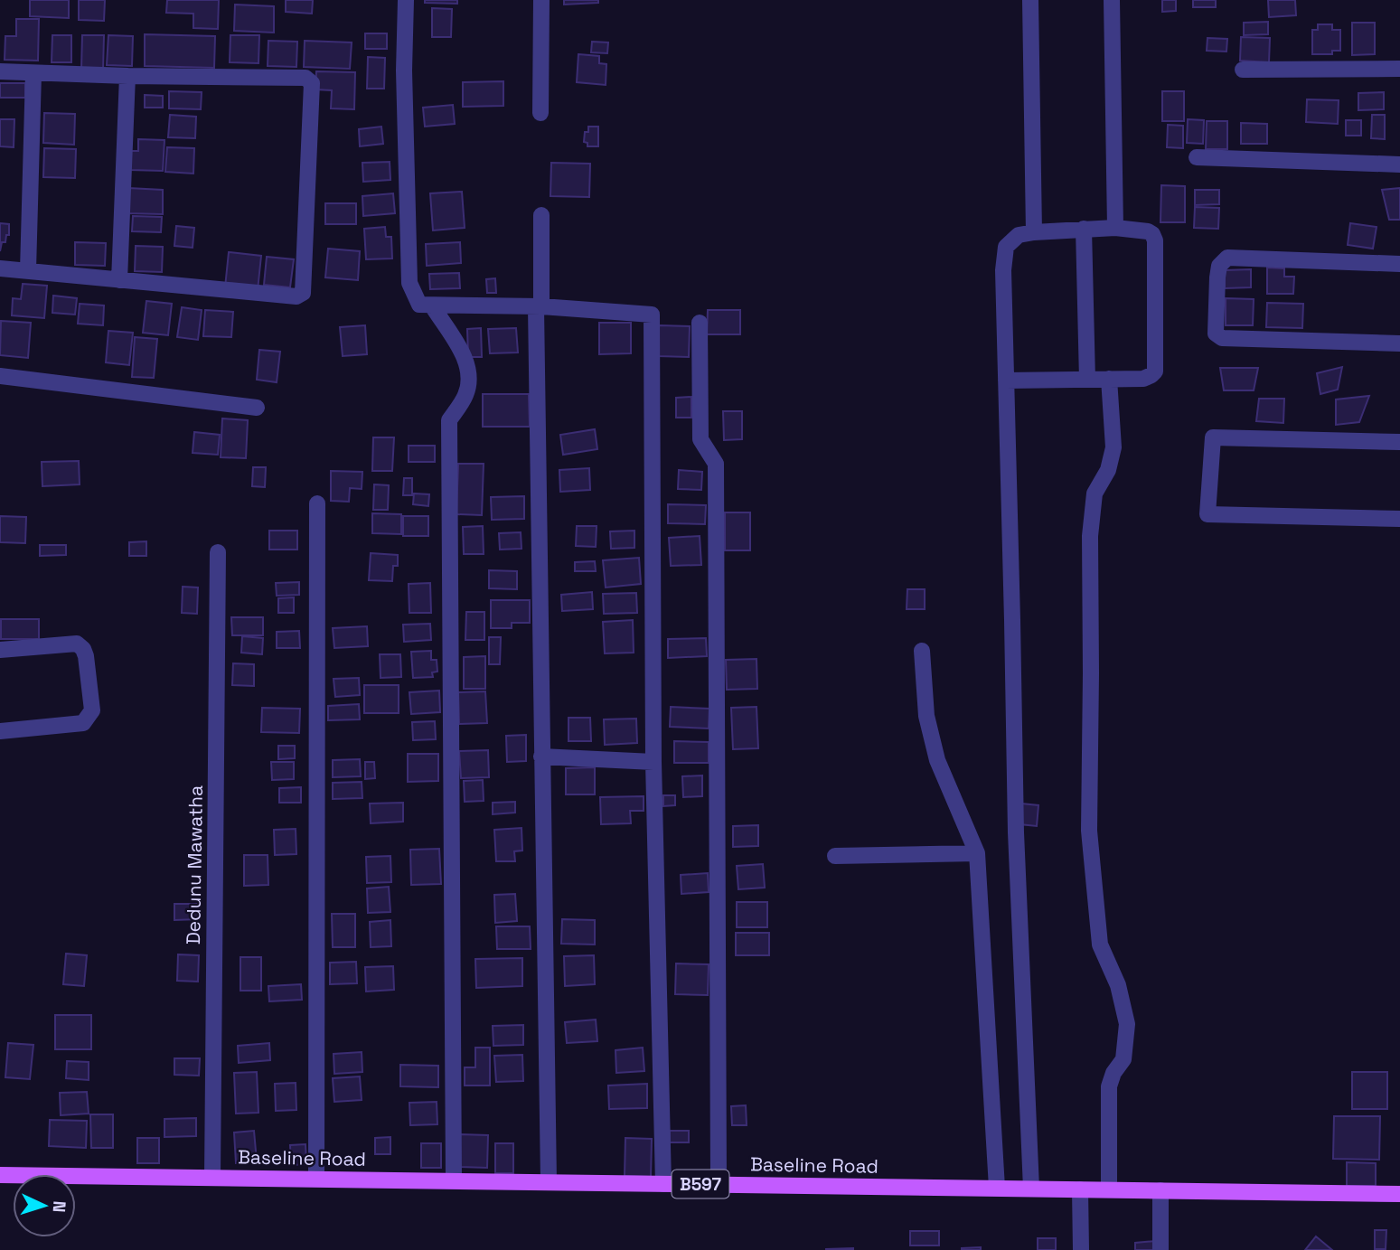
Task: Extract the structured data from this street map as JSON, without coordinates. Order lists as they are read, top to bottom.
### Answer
{
  "streets": {
    "main road": ["Baseline Road", "B597"],
    "street": ["Dedunu Mawatha"]
  },
  "crossings": [
    ["Dedunu Mawatha", "Baseline Road"]
  ],
  "north": "right"
}
